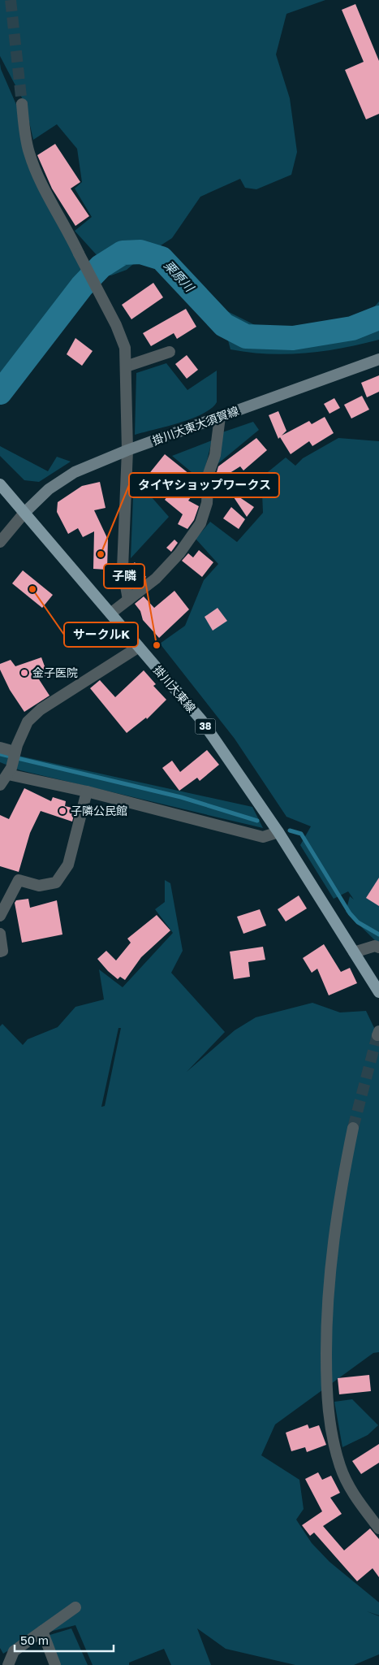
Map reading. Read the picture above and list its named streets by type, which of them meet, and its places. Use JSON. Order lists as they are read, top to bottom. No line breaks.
{"streets":{"main road":["掛川大東大須賀線","掛川大東線","38"]},"crossings":[["掛川大東大須賀線","掛川大東線"]],"water":["栗原川"],"places":["タイヤショップワークス","サークルK","子隣","金子医院","子隣公民館"],"scale_bar":"50 m"}
